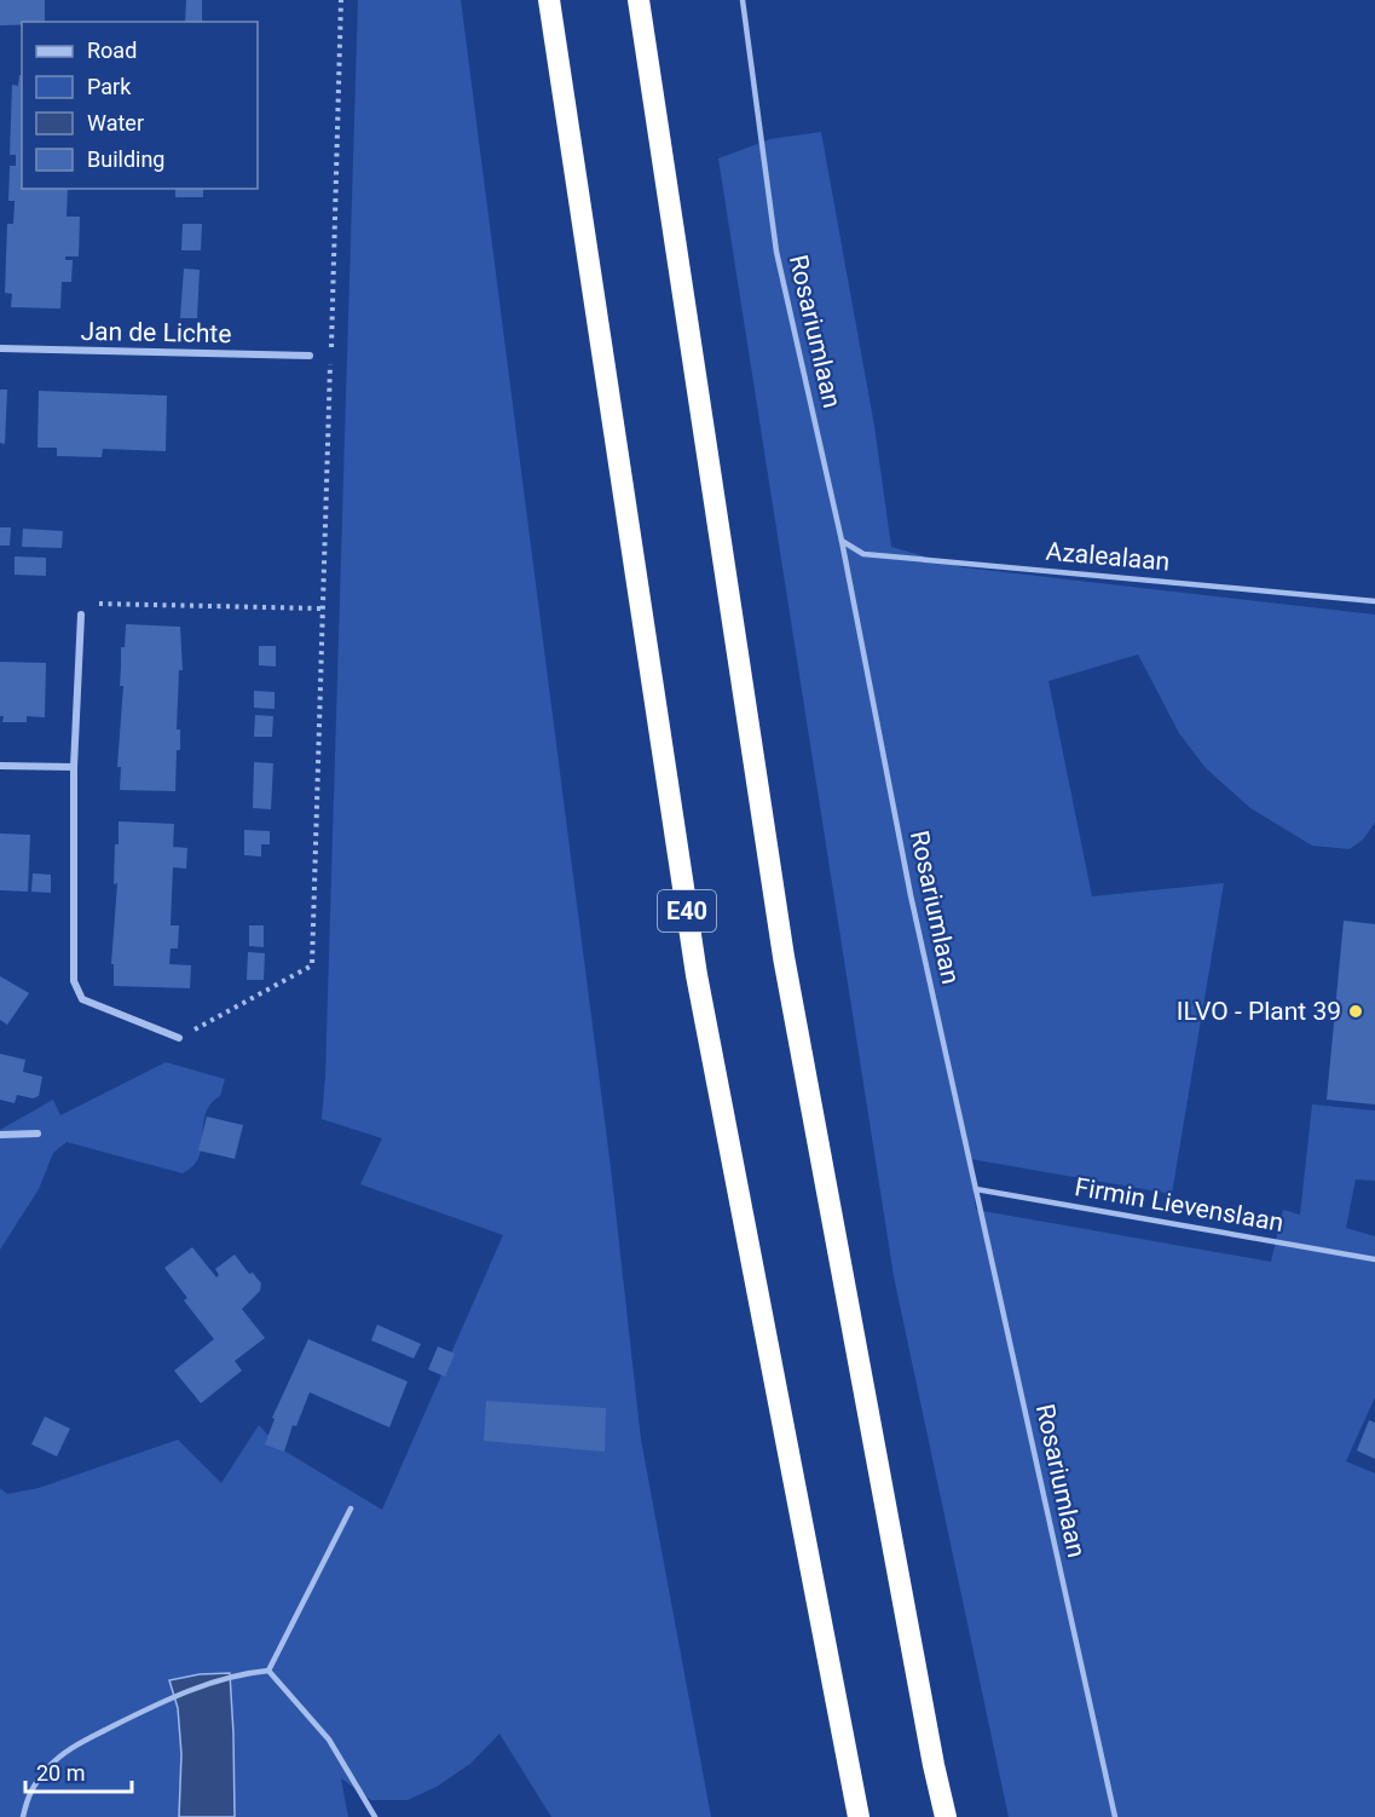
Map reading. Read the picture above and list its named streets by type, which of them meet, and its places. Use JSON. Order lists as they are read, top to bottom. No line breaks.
{"streets":{"highway":["E40"],"street":["Jan de Lichte"],"lane":["Rosariumlaan","Azalealaan","Firmin Lievenslaan"]},"crossings":[["Rosariumlaan","Azalealaan"],["Rosariumlaan","Firmin Lievenslaan"]],"places":["ILVO - Plant 39"],"legend":["Road","Park","Water","Building"],"scale_bar":"20 m"}
